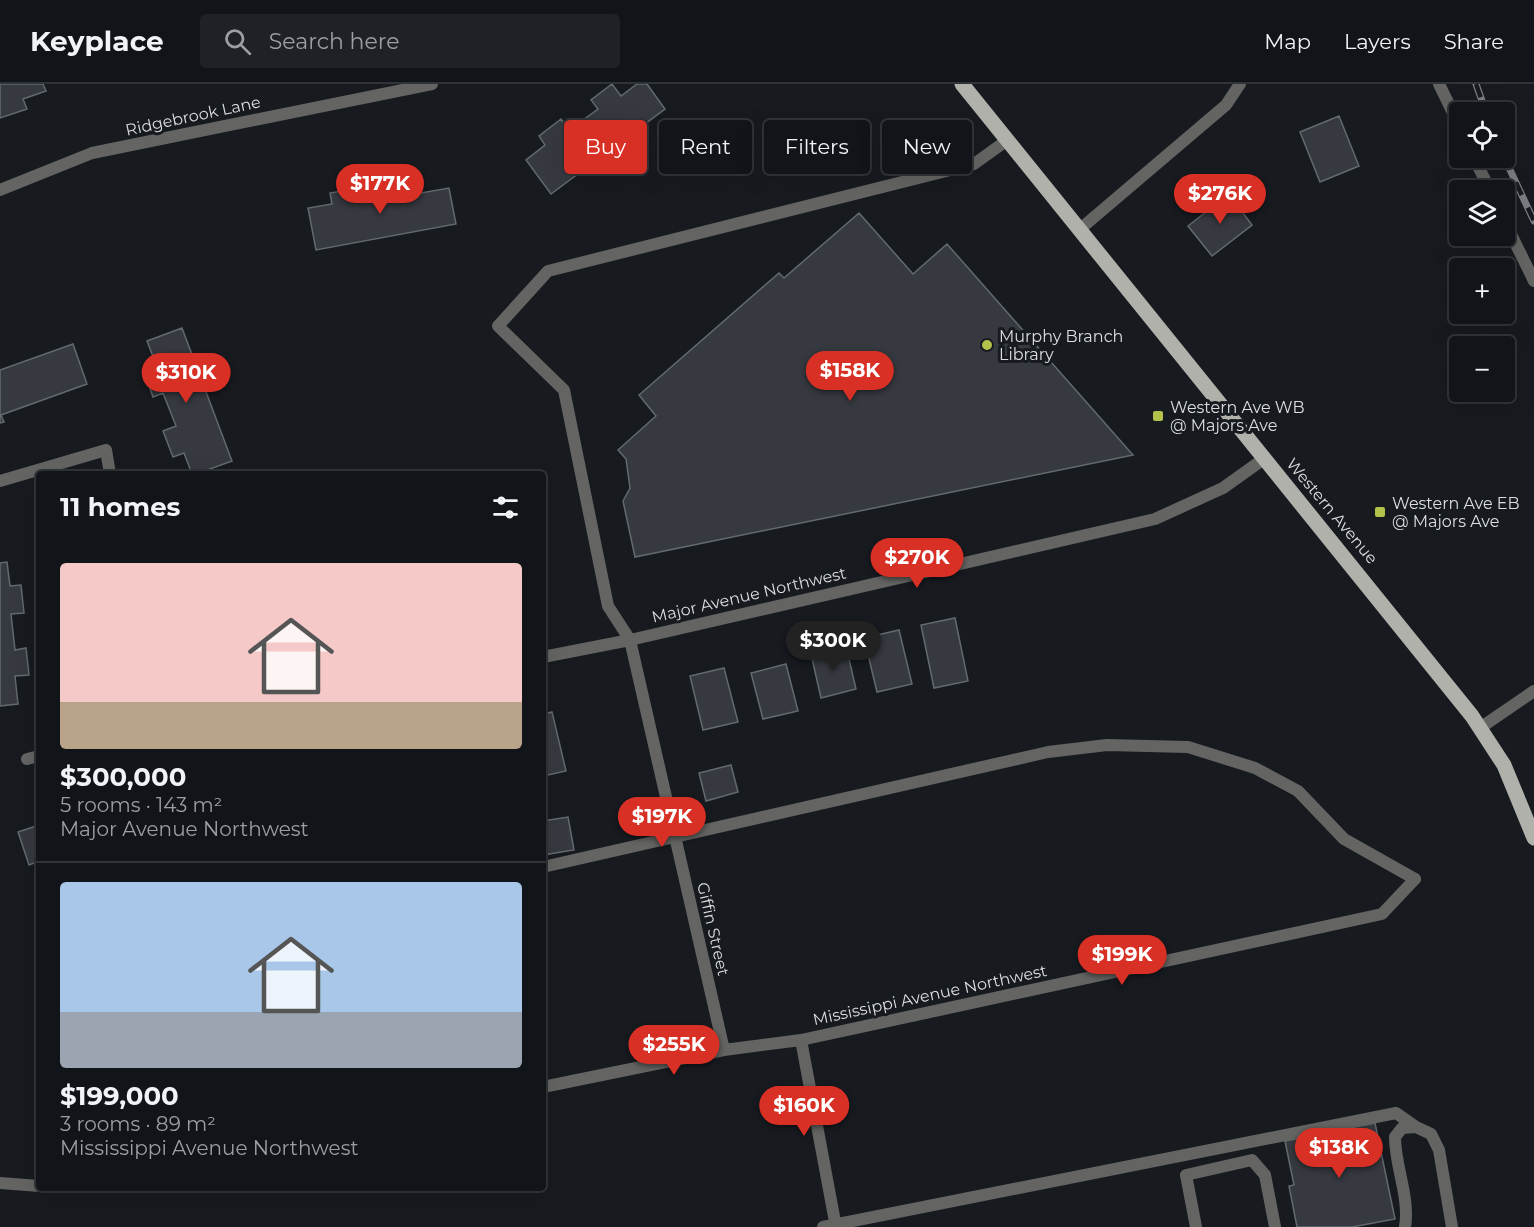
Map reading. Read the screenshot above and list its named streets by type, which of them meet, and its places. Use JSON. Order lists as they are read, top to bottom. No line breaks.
{"streets":{"main road":["Western Avenue"],"street":["Ridgebrook Lane","Major Avenue Northwest","Giffin Street","Mississippi Avenue Northwest"]},"crossings":[["Western Avenue","Major Avenue Northwest"],["Major Avenue Northwest","Giffin Street"],["Giffin Street","Mississippi Avenue Northwest"]],"places":{"other":["Murphy Branch Library"],"transit":["Western Ave WB @ Majors Ave","Western Ave EB @ Majors Ave"]},"page":{"header":"Keyplace","search":"Search here","nav":["Map","Layers","Share"],"map_buttons":["+","−"],"chip":["Buy","Rent","Filters","New"],"price":["$177K","$276K","$158K","$310K","$270K","$300K","$197K","$199K","$255K","$160K","$138K"],"heading":"11 homes","list":[{"name":"$300,000","note":"5 rooms · 143 m² · Major Avenue Northwest"},{"name":"$199,000","note":"3 rooms · 89 m² · Mississippi Avenue Northwest"}]}}
